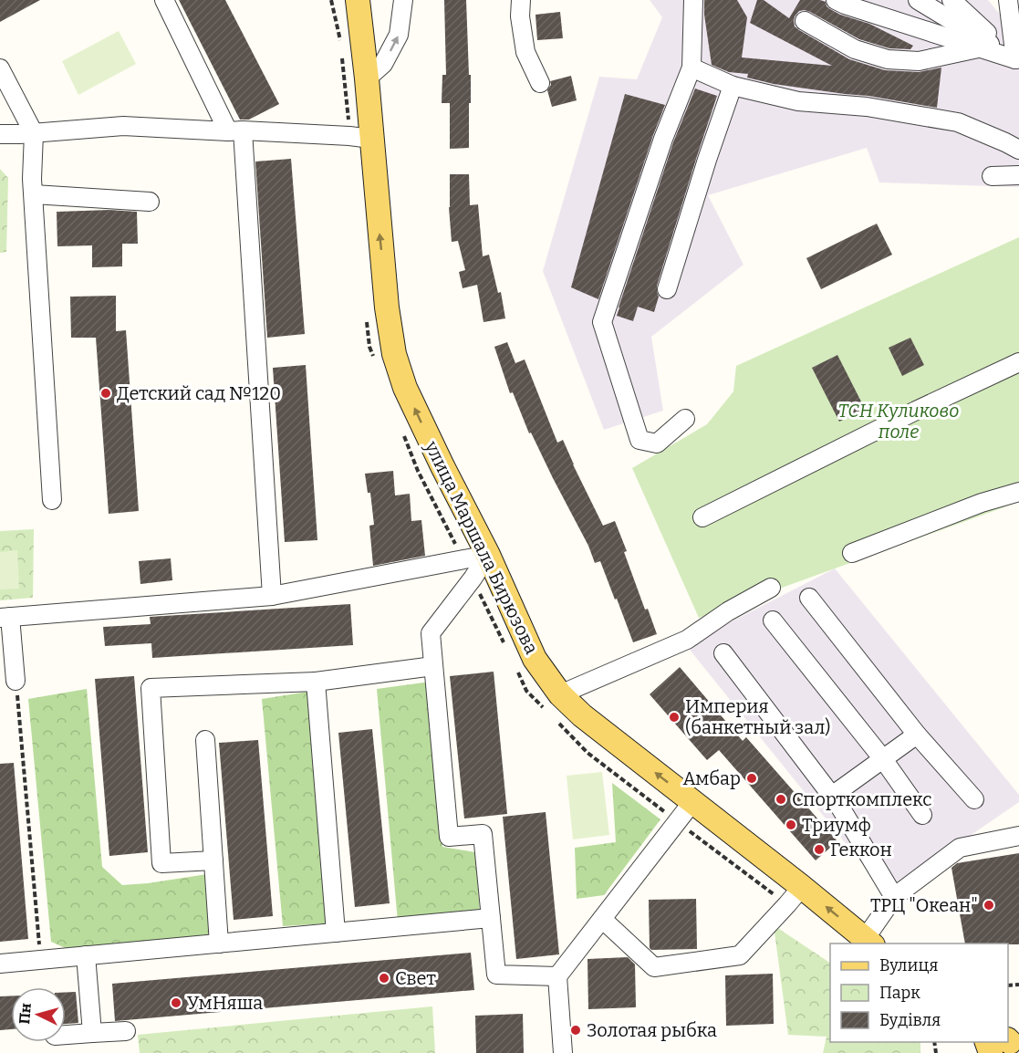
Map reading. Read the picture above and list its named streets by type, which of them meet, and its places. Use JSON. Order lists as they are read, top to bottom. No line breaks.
{"streets":{"main road":["улица Маршала Бирюзова"]},"one_way":["улица Маршала Бирюзова"],"parks":["ТСН Куликово поле"],"places":["Детский сад №120","Империя (банкетный зал)","Амбар","Спорткомплекс","Триумф","Геккон","ТРЦ \"Океан\"","Свет","УмНяша","Золотая рыбка"],"legend":["Вулиця","Парк","Будівля"],"north":"left"}
